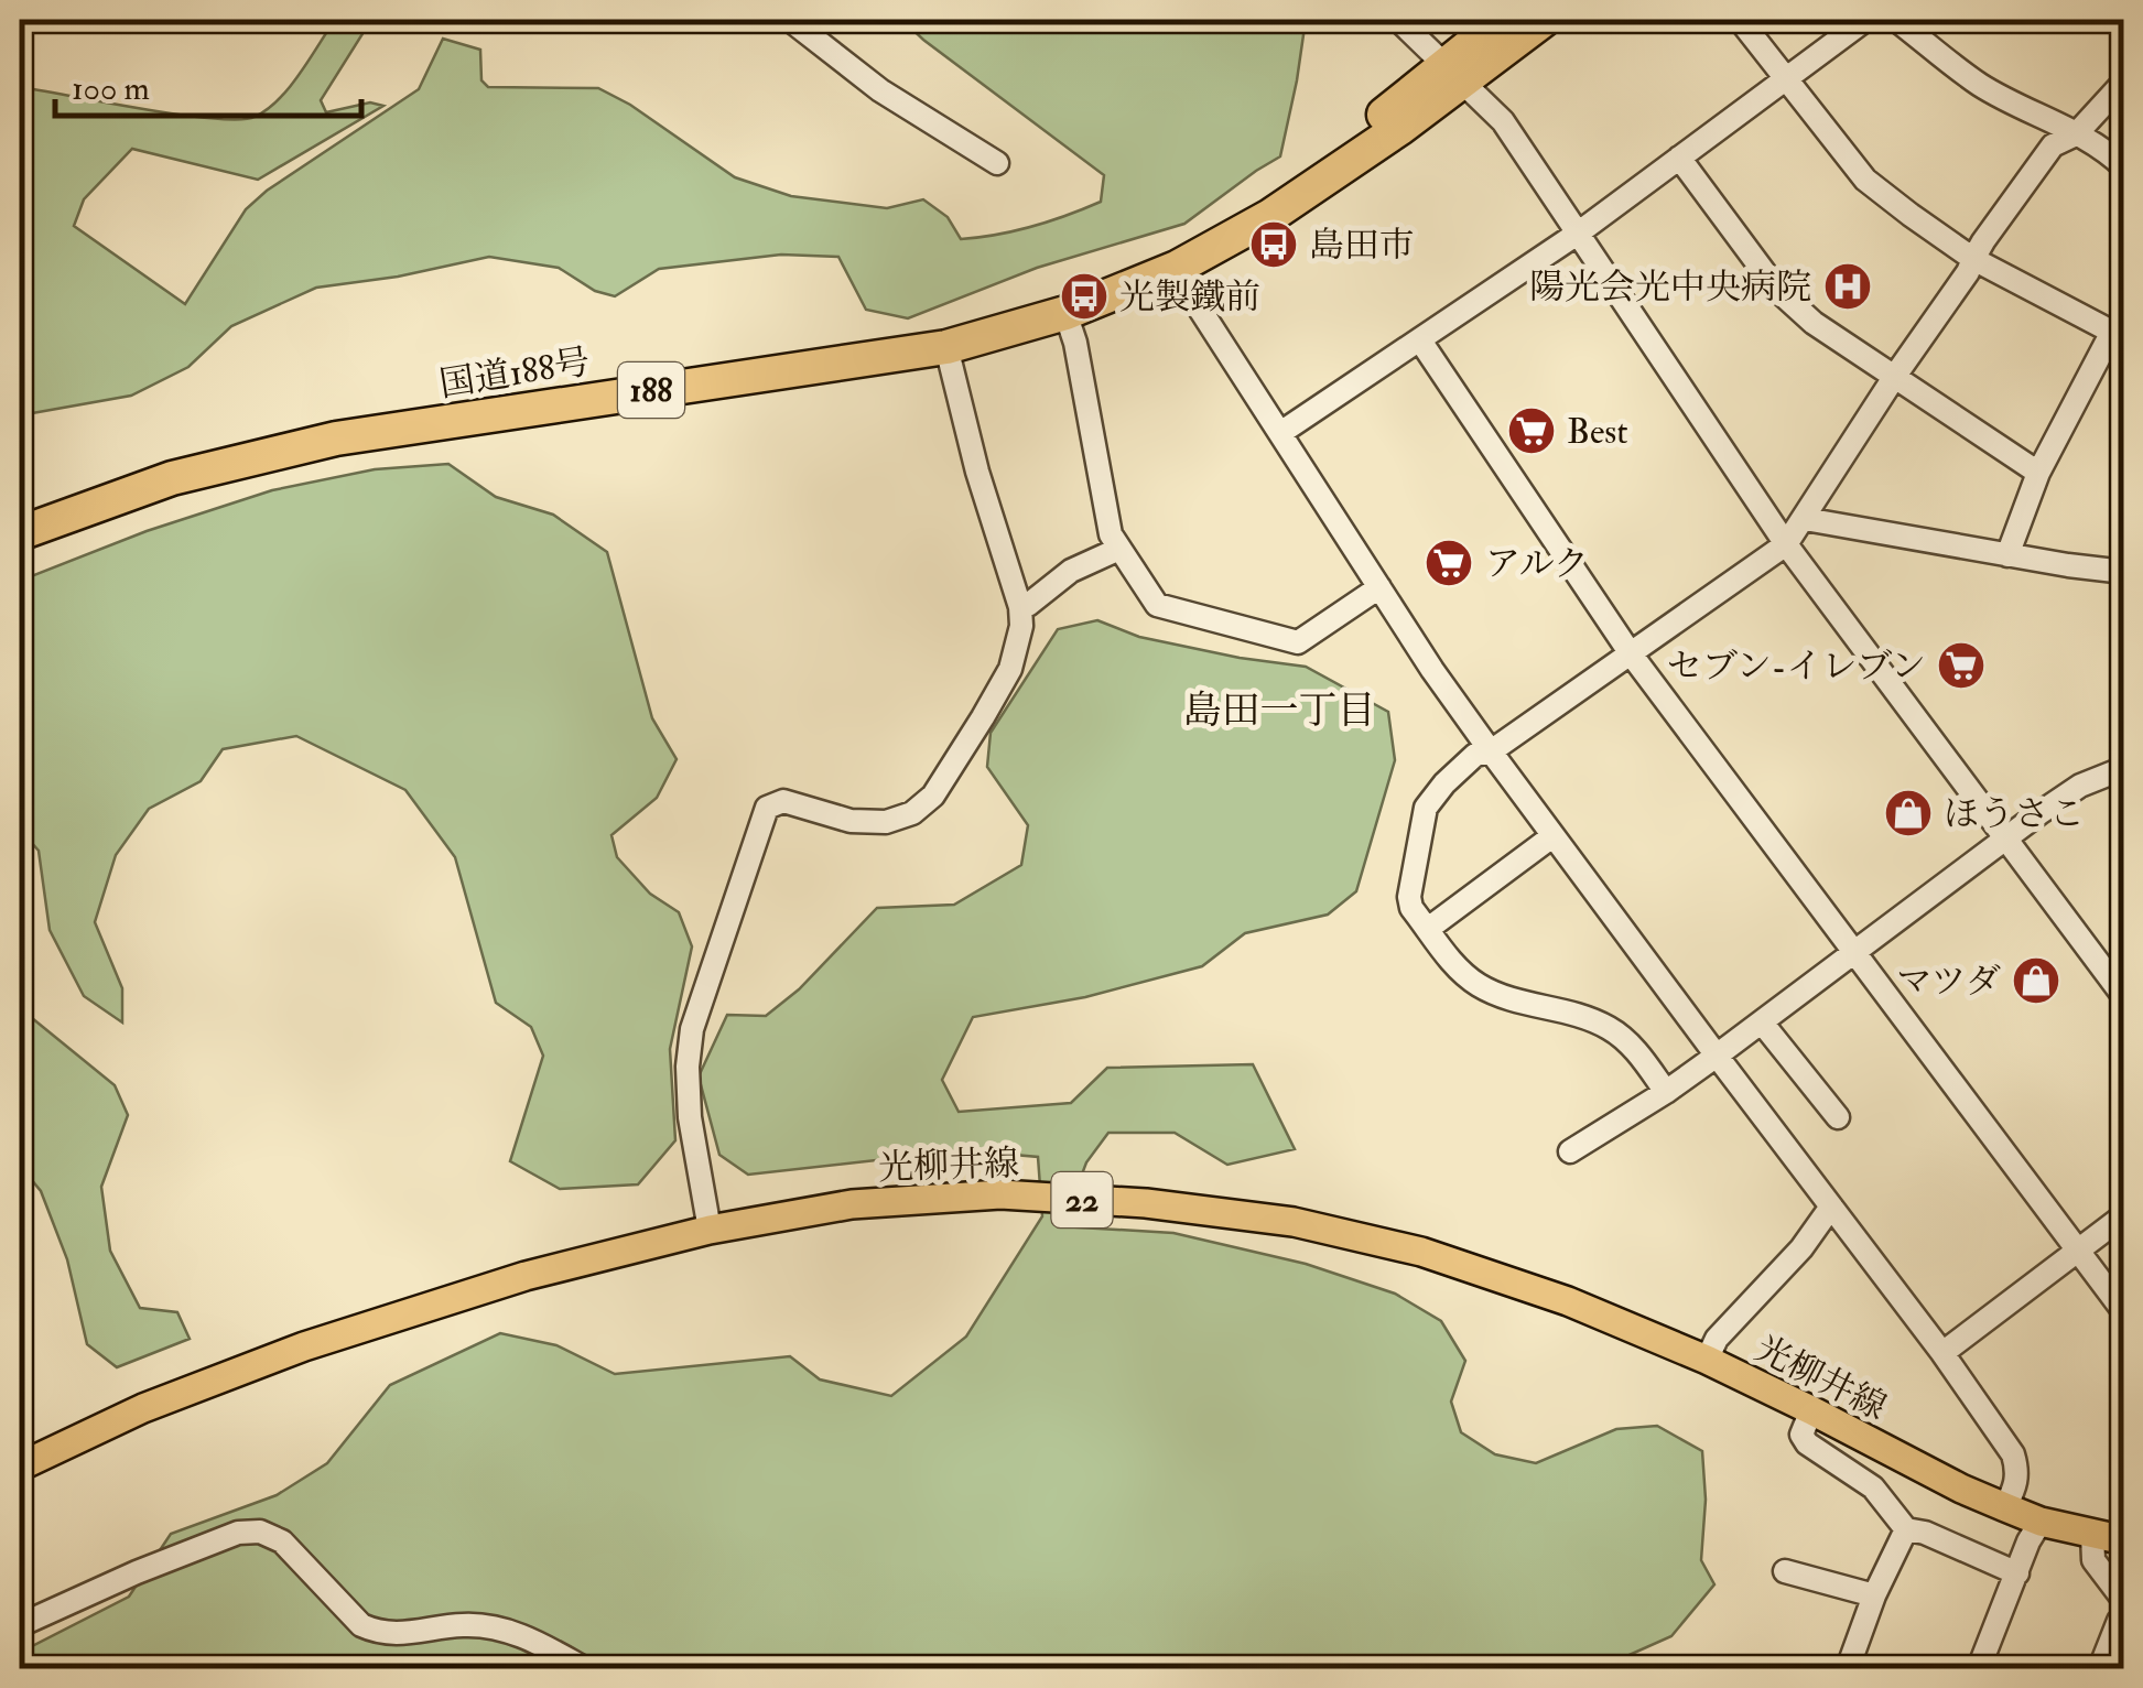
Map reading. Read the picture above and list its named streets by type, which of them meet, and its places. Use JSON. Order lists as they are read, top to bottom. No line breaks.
{"streets":{"highway":["国道188号","188"],"main road":["光柳井線","22"]},"districts":["島田一丁目"],"places":{"bus stop":["島田市","光製鐵前"],"hospital":["陽光会光中央病院"],"supermarket":["Best","アルク","セブン-イレブン"],"shop":["ほうさこ","マツダ"]},"scale_bar":"100 m"}
